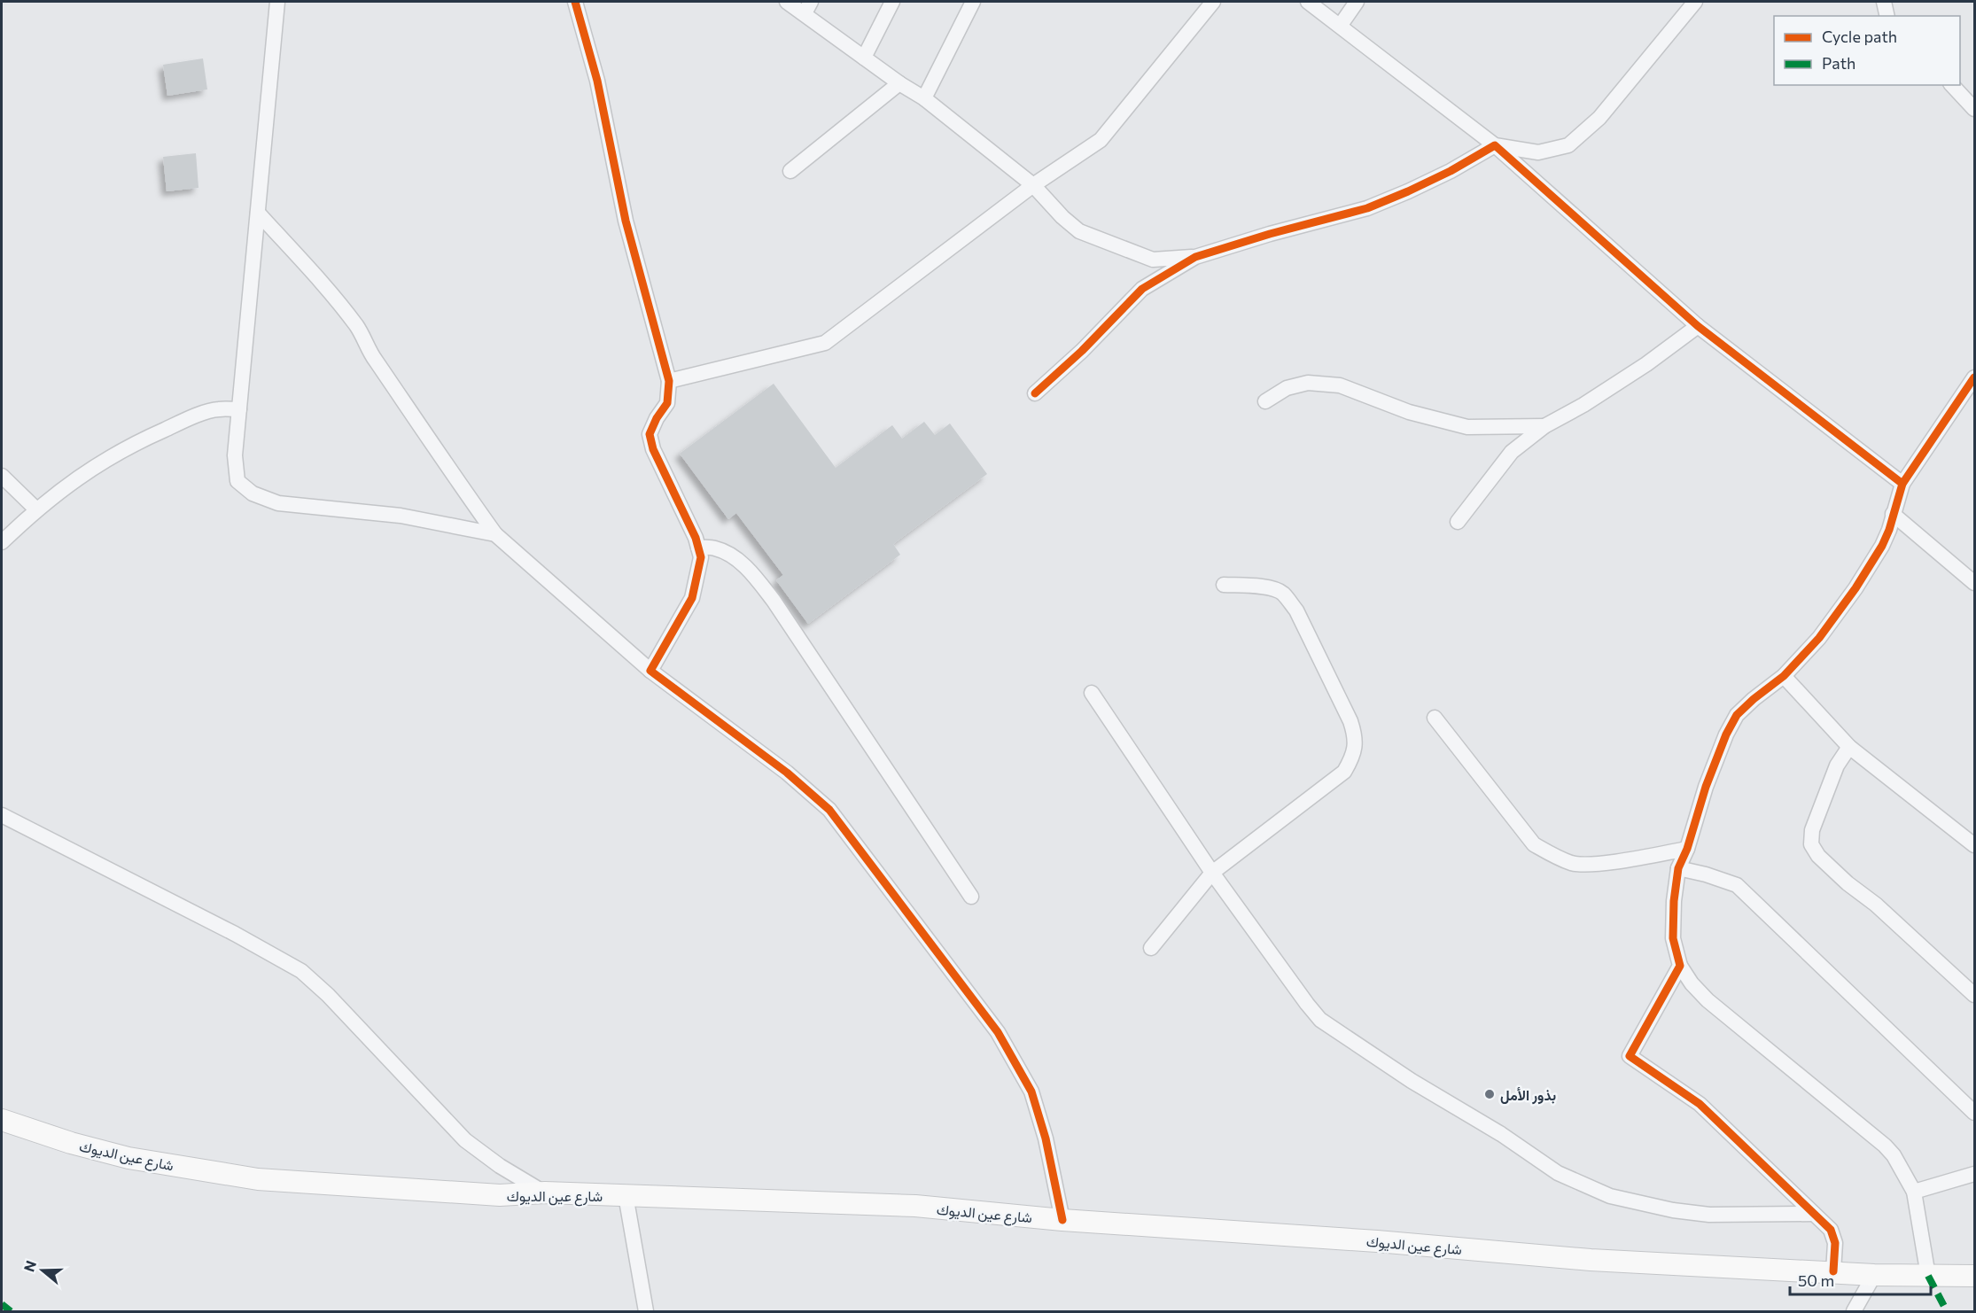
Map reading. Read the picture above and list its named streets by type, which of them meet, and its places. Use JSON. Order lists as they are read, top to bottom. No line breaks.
{"streets":{"main road":["شارع عين الديوك"]},"places":["بذور الأمل"],"legend":["Cycle path","Path"],"scale_bar":"50 m","north":"left"}
